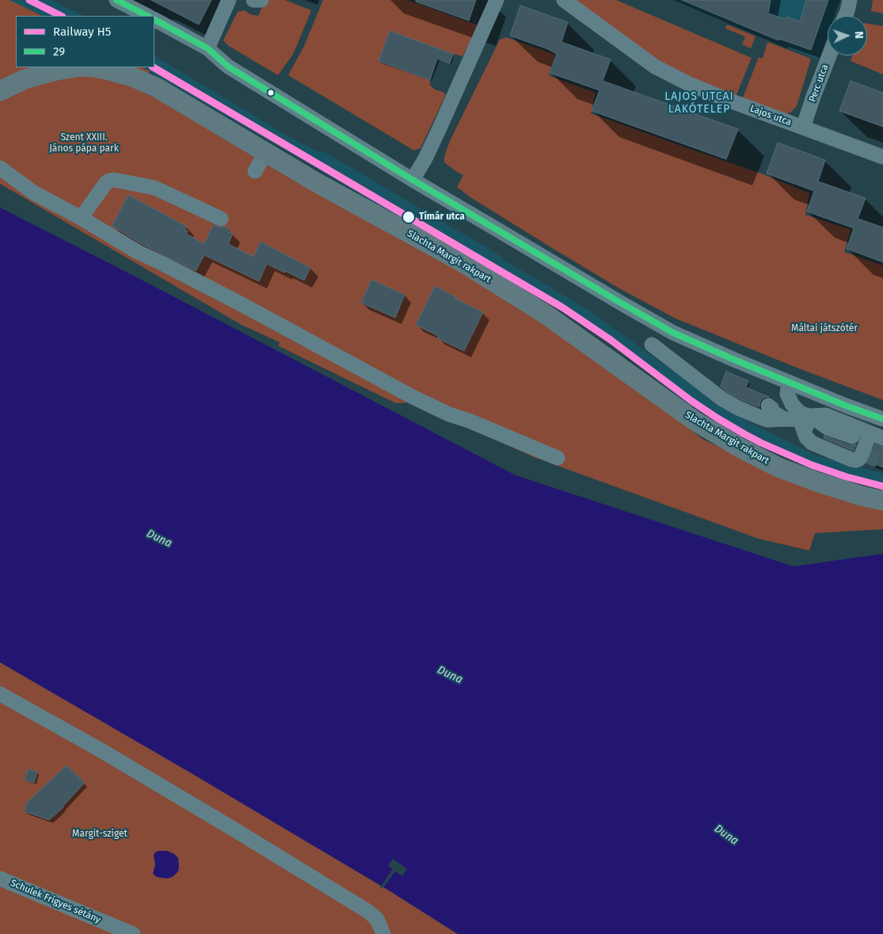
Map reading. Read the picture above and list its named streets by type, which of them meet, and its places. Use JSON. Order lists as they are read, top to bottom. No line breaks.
{"streets":{"main road":["Slachta Margit rakpart"],"street":["Perc utca","Lajos utca","Schulek Frigyes sétány"]},"crossings":[["Perc utca","Lajos utca"]],"districts":["LAJOS UTCAI LAKÓTELEP"],"water":["Duna"],"parks":["Szent XXIII. János pápa park","Máltai játszótér","Margit-sziget"],"places":["Tímár utca"],"lines":["rail line H5","transit line 29"],"legend":["Railway H5","29"],"north":"right"}
